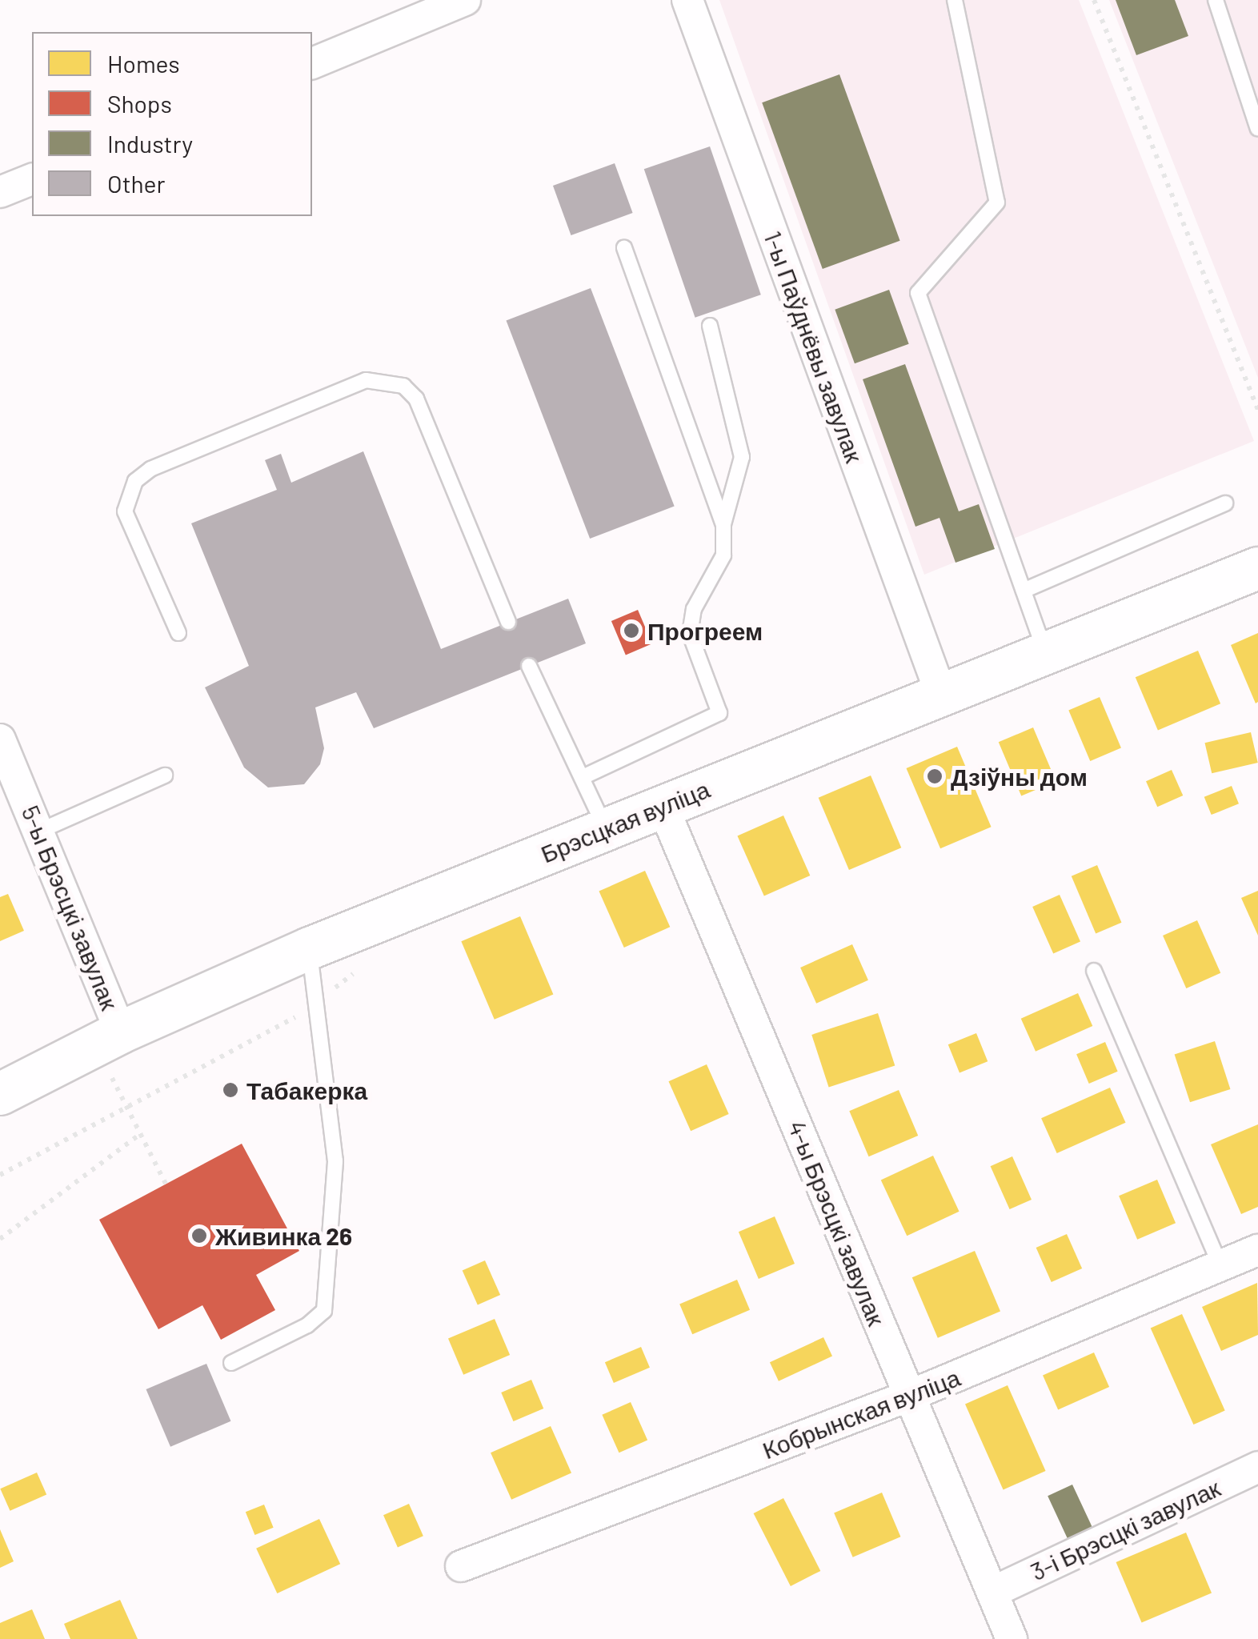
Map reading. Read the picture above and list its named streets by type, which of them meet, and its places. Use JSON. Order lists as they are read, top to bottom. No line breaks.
{"streets":{"street":["1-ы Паўднёвы завулак","Брэсцкая вуліца","5-ы Брэсцкі завулак","4-ы Брэсцкі завулак","Кобрынская вуліца","3-і Брэсцкі завулак"]},"crossings":[["1-ы Паўднёвы завулак","Брэсцкая вуліца"],["Брэсцкая вуліца","5-ы Брэсцкі завулак"],["Брэсцкая вуліца","4-ы Брэсцкі завулак"],["4-ы Брэсцкі завулак","Кобрынская вуліца"],["4-ы Брэсцкі завулак","3-і Брэсцкі завулак"]],"places":["Прогреем","Дзіўны дом","Табакерка","Живинка 26"],"legend":["Homes","Shops","Industry","Other"]}
